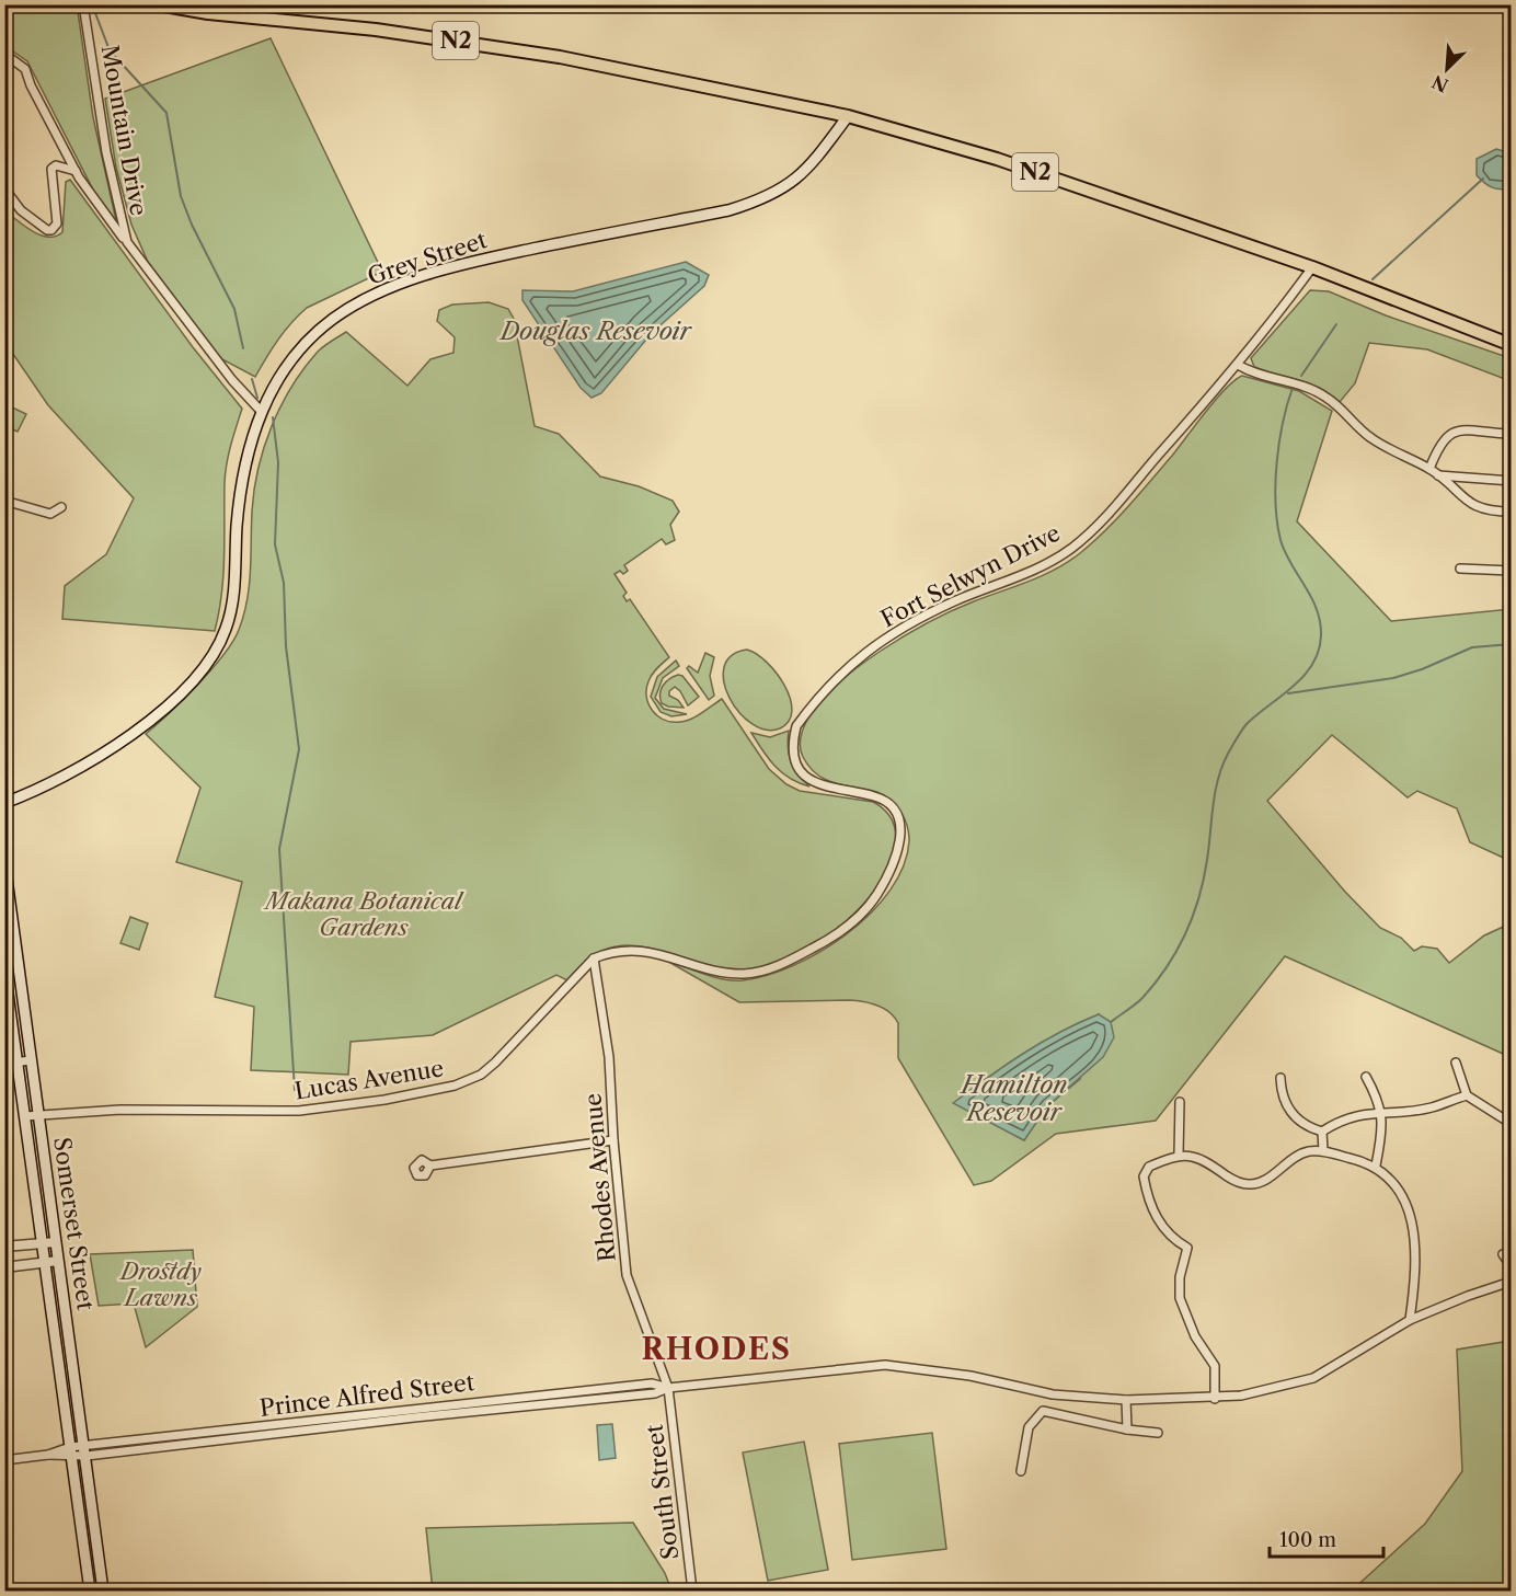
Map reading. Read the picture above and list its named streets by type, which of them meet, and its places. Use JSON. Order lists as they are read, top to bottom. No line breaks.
{"streets":{"highway":["N2"],"main road":["Grey Street","Somerset Street"],"street":["Mountain Drive","Fort Selwyn Drive","Lucas Avenue","Rhodes Avenue","Prince Alfred Street","South Street"]},"crossings":[["N2","Grey Street"],["N2","Fort Selwyn Drive"],["Mountain Drive","Grey Street"],["Fort Selwyn Drive","Lucas Avenue"],["Fort Selwyn Drive","Rhodes Avenue"],["Lucas Avenue","Rhodes Avenue"],["Lucas Avenue","Somerset Street"],["Rhodes Avenue","Prince Alfred Street"],["Rhodes Avenue","South Street"],["Somerset Street","Prince Alfred Street"],["Prince Alfred Street","South Street"]],"districts":["RHODES"],"water":["Douglas Resevoir","Hamilton Resevoir"],"parks":["Makana Botanical Gardens","Drostdy Lawns"],"scale_bar":"100 m","north":"bottom left"}
